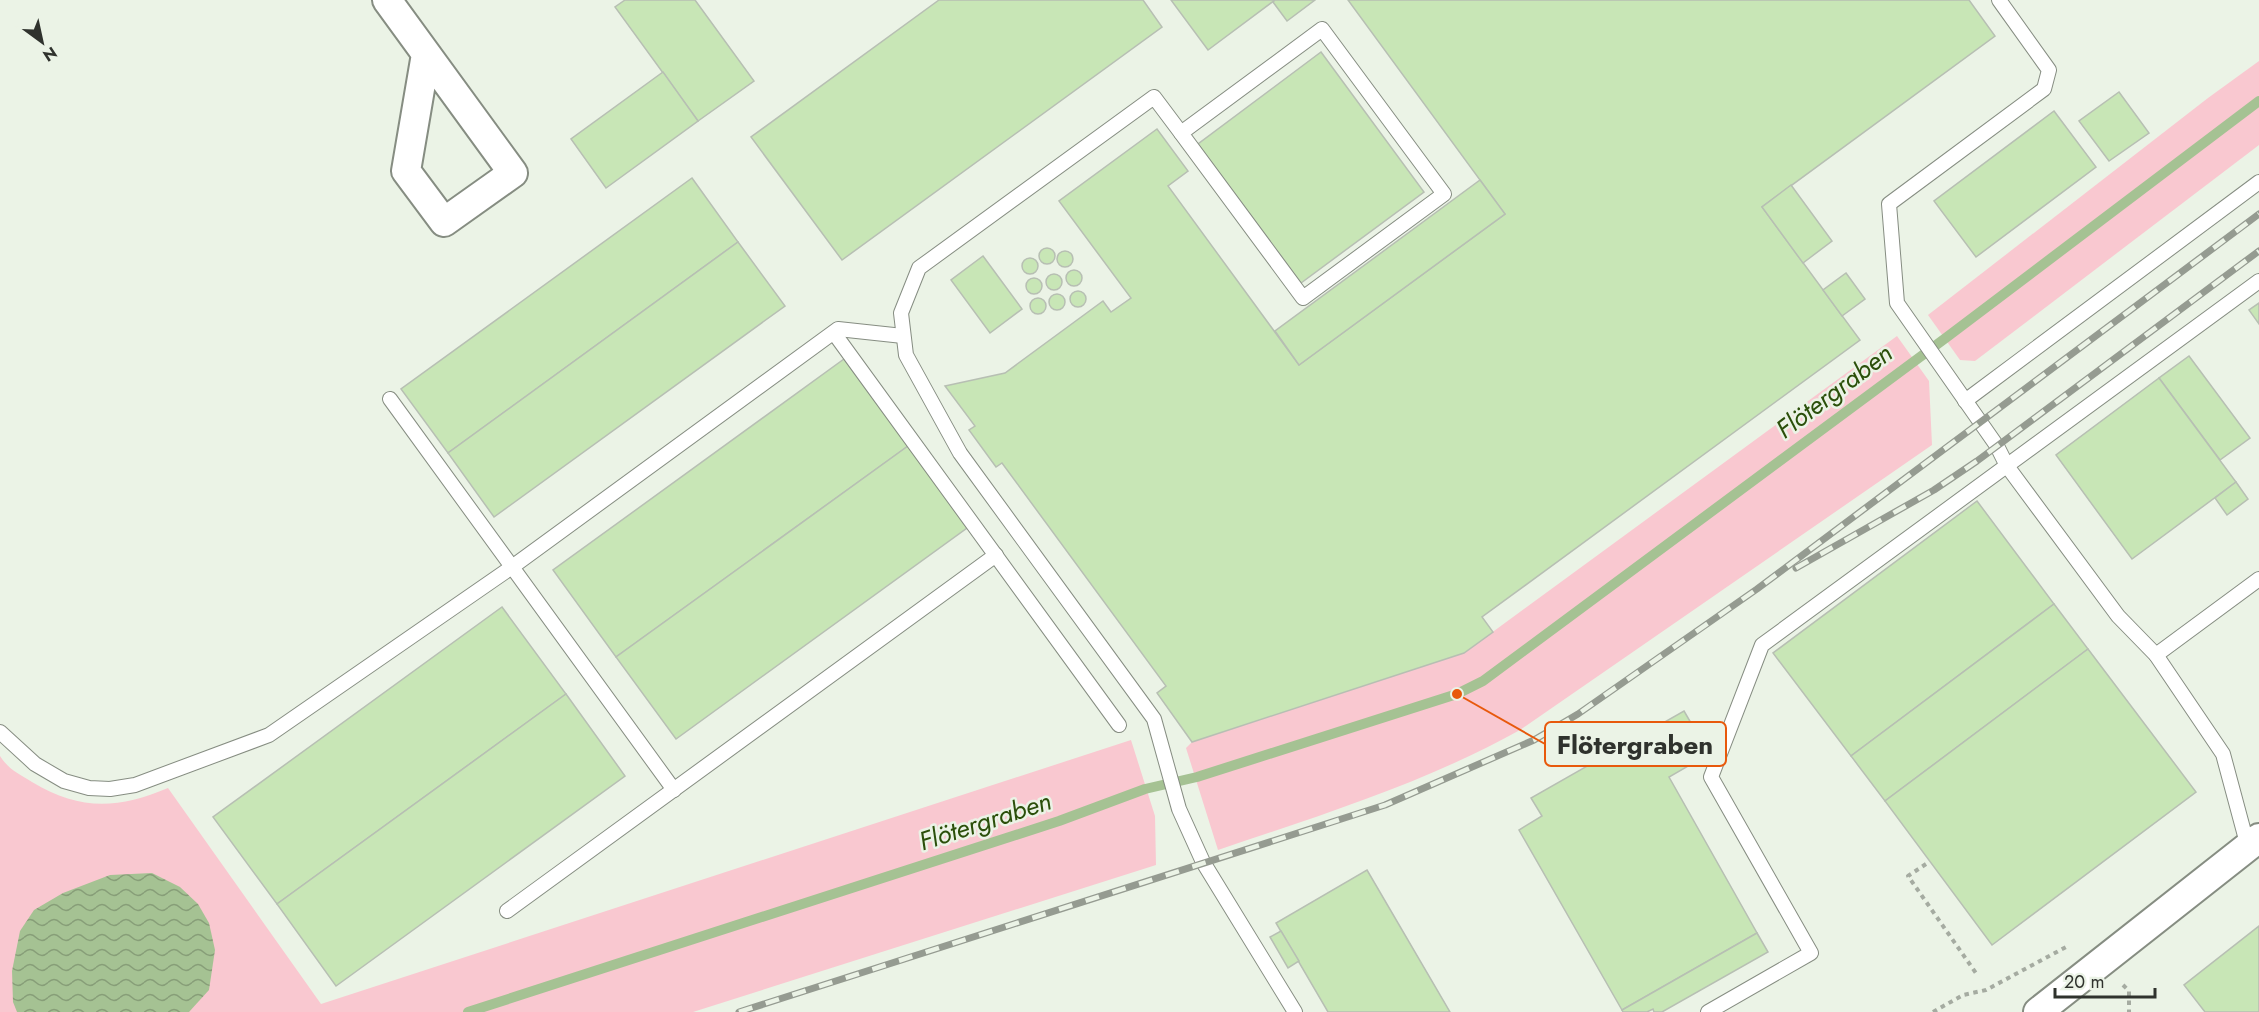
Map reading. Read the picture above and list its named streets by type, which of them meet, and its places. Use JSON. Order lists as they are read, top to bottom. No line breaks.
{"water":["Flötergraben"],"places":["Flötergraben"],"scale_bar":"20 m","north":"bottom right"}
